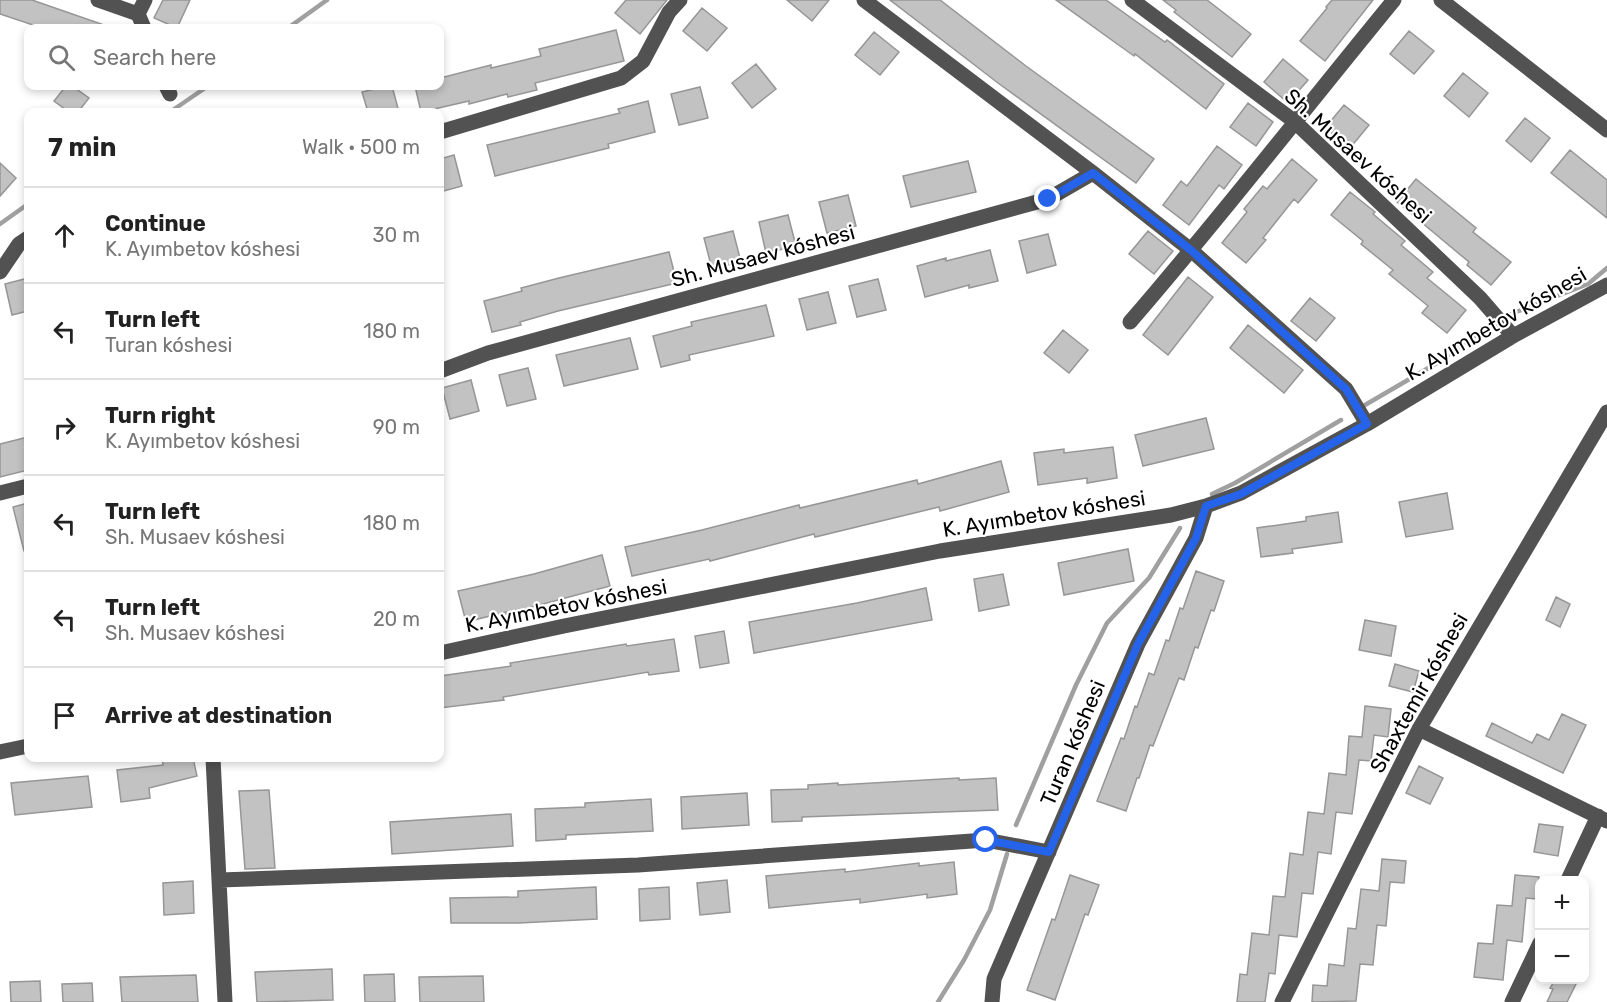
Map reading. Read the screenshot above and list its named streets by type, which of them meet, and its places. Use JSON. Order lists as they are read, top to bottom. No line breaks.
{"streets":{"street":["Sh. Musaev kóshesi","K. Ayımbetov kóshesi","Shaxtemir kóshesi","Turan kóshesi"]},"crossings":[["Sh. Musaev kóshesi","K. Ayımbetov kóshesi"],["K. Ayımbetov kóshesi","Turan kóshesi"]],"page":{"search":"Search here","heading":["7 min","Walk · 500 m"],"list":[["Continue","K. Ayımbetov kóshesi","30 m"],["Turn left","Turan kóshesi","180 m"],["Turn right","K. Ayımbetov kóshesi","90 m"],["Turn left","Sh. Musaev kóshesi","180 m"],["Turn left","Sh. Musaev kóshesi","20 m"],"Arrive at destination"],"map_buttons":["+","−"]}}
